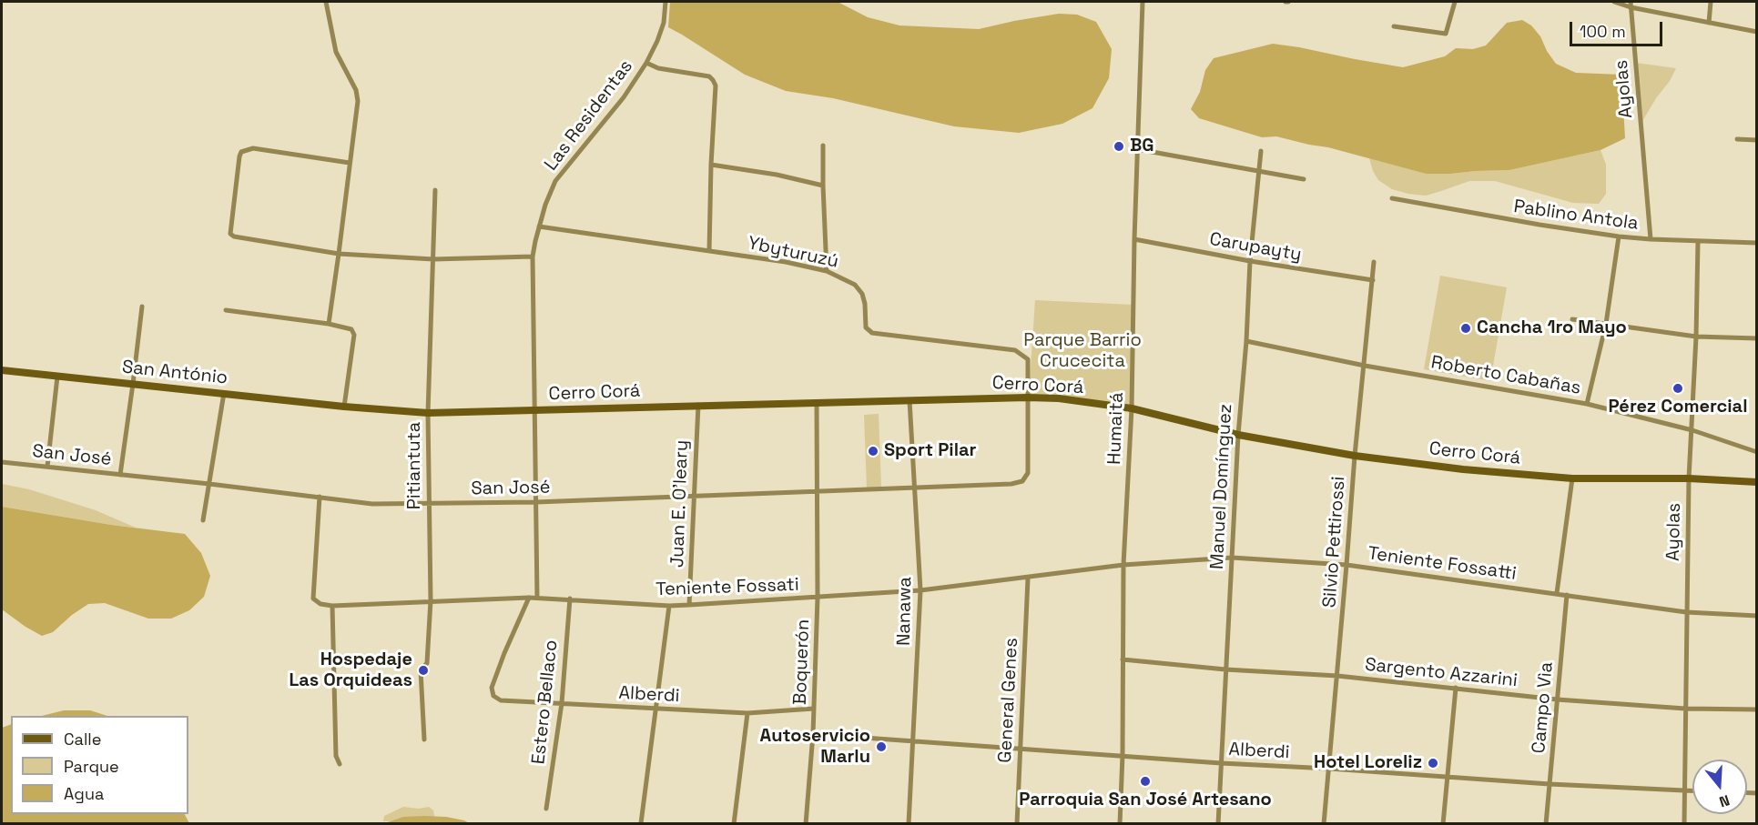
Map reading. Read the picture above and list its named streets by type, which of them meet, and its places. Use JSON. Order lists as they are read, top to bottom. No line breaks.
{"streets":{"street":["Ayolas","Las Residentas","Pablino Antola","Carupayty","Ybyturuzú","San António","Roberto Cabañas","Cerro Corá","Humaitá","San José","Pitiantuta","Manuel Domínguez","Juan E. O'leary","Silvio Pettirossi","Teniente Fossatti","Teniente Fossati","Nanawa","Boquerón","Sargento Azzarini","Alberdi","General Genes","Estero Bellaco","Campo Vìa"]},"crossings":[["Ayolas","Pablino Antola"],["Ayolas","Roberto Cabañas"],["Ayolas","Cerro Corá"],["Ayolas","Teniente Fossatti"],["Ayolas","Sargento Azzarini"],["Ayolas","Alberdi"],["Las Residentas","Ybyturuzú"],["Las Residentas","Cerro Corá"],["Las Residentas","San José"],["Las Residentas","Teniente Fossati"],["Carupayty","Humaitá"],["Carupayty","Manuel Domínguez"],["Carupayty","Silvio Pettirossi"],["Ybyturuzú","Cerro Corá"],["Ybyturuzú","San José"],["San António","Cerro Corá"],["Roberto Cabañas","Manuel Domínguez"],["Roberto Cabañas","Silvio Pettirossi"],["Cerro Corá","Humaitá"],["Cerro Corá","San José"],["Cerro Corá","Pitiantuta"],["Cerro Corá","Manuel Domínguez"],["Cerro Corá","Juan E. O'leary"],["Cerro Corá","Silvio Pettirossi"],["Cerro Corá","Nanawa"],["Cerro Corá","Boquerón"],["Humaitá","Teniente Fossatti"],["Humaitá","Teniente Fossati"],["Humaitá","Sargento Azzarini"],["Humaitá","Alberdi"],["San José","Pitiantuta"],["San José","Juan E. O'leary"],["San José","Nanawa"],["San José","Boquerón"],["Pitiantuta","Teniente Fossati"],["Manuel Domínguez","Teniente Fossatti"],["Manuel Domínguez","Sargento Azzarini"],["Manuel Domínguez","Alberdi"],["Juan E. O'leary","Teniente Fossati"],["Silvio Pettirossi","Teniente Fossatti"],["Silvio Pettirossi","Sargento Azzarini"],["Silvio Pettirossi","Alberdi"],["Teniente Fossatti","Teniente Fossati"],["Teniente Fossatti","Campo Vìa"],["Teniente Fossati","Nanawa"],["Teniente Fossati","Boquerón"],["Teniente Fossati","Alberdi"],["Teniente Fossati","General Genes"],["Teniente Fossati","Estero Bellaco"],["Nanawa","Alberdi"],["Boquerón","Alberdi"],["Sargento Azzarini","Campo Vìa"],["Alberdi","General Genes"],["Alberdi","Estero Bellaco"],["Alberdi","Campo Vìa"]],"parks":["Parque Barrio Crucecita"],"places":["BG","Cancha 1ro Mayo","Pérez Comercial","Sport Pilar","Hospedaje Las Orquideas","Autoservicio Marlu","Hotel Loreliz","Parroquia San José Artesano"],"legend":["Calle","Parque","Agua"],"scale_bar":"100 m","north":"bottom"}
